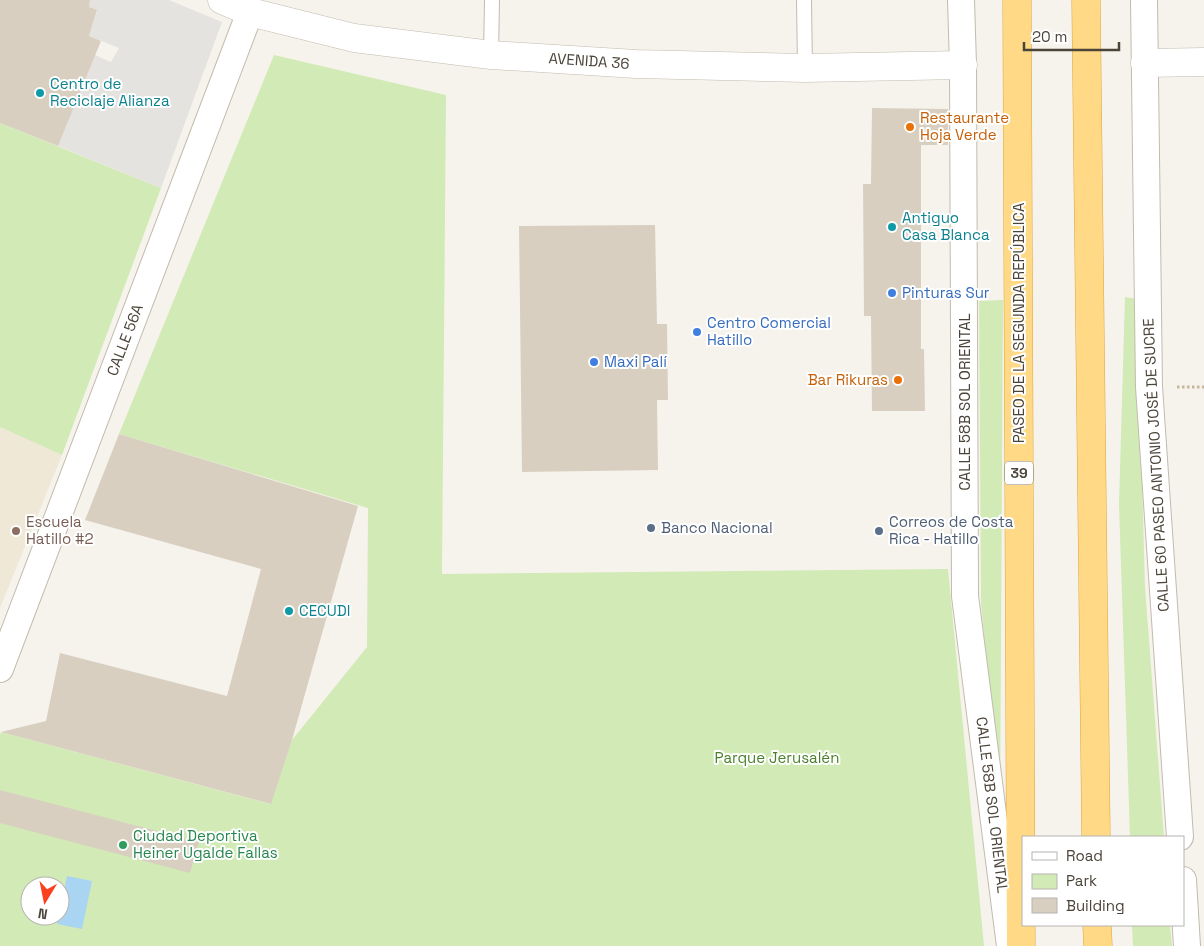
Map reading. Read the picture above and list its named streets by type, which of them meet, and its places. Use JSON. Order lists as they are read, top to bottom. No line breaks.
{"streets":{"highway":["PASEO DE LA SEGUNDA REPÚBLICA","39"],"street":["AVENIDA 36","CALLE 56A","CALLE 58B SOL ORIENTAL","CALLE 60 PASEO ANTONIO JOSÉ DE SUCRE"]},"crossings":[["AVENIDA 36","CALLE 56A"],["AVENIDA 36","CALLE 58B SOL ORIENTAL"]],"parks":["Parque Jerusalén"],"places":["Centro de Reciclaje Alianza","Restaurante Hoja Verde","Antiguo Casa Blanca","Pinturas Sur","Centro Comercial Hatillo","Maxi Palí","Bar Rikuras","Banco Nacional","Escuela Hatillo #2","Correos de Costa Rica - Hatillo","CECUDI","Ciudad Deportiva Heiner Ugalde Fallas"],"legend":["Road","Park","Building"],"scale_bar":"20 m","north":"bottom"}
